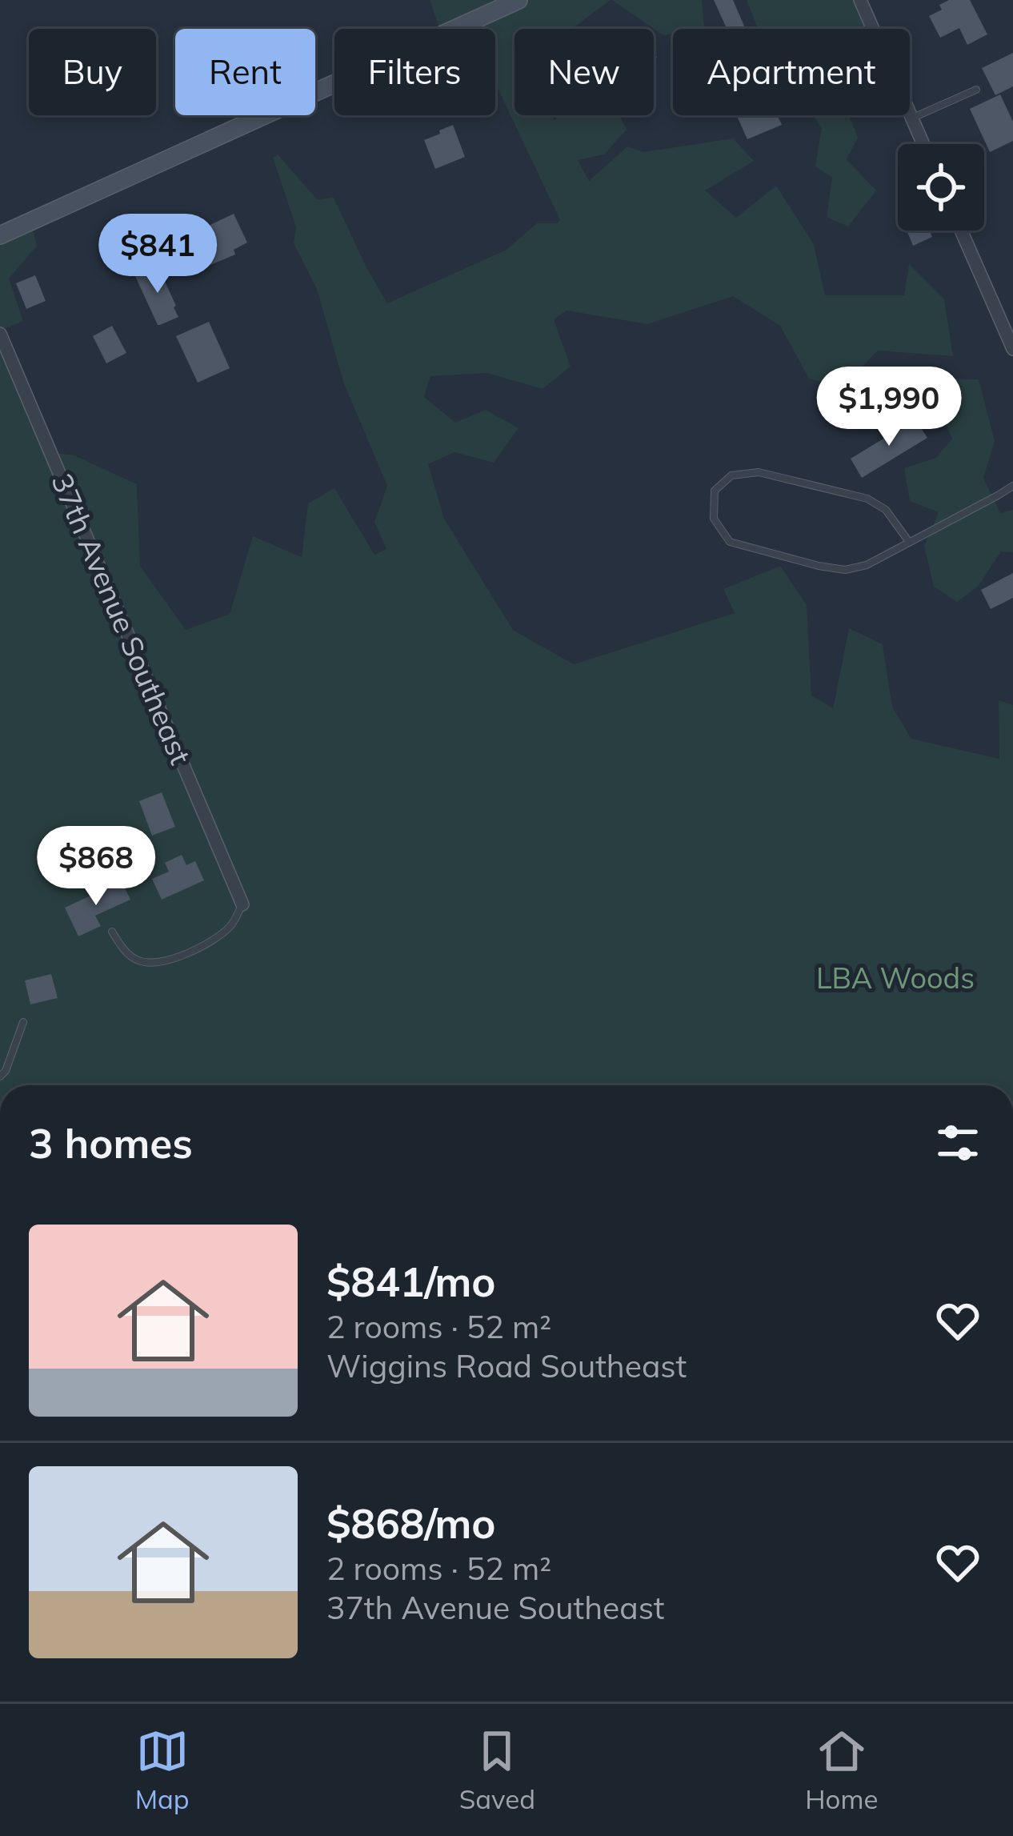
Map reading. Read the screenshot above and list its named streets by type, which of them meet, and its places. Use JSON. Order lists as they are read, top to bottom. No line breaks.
{"streets":{"street":["37th Avenue Southeast"]},"parks":["LBA Woods"],"page":{"chip":["Buy","Rent","Filters","New","Apartment"],"price":["$841","$1,990","$868"],"heading":"3 homes","list":[{"name":"$841/mo","note":"2 rooms · 52 m² · Wiggins Road Southeast"},{"name":"$868/mo","note":"2 rooms · 52 m² · 37th Avenue Southeast"}],"tabs":["Map","Saved","Home"]}}
